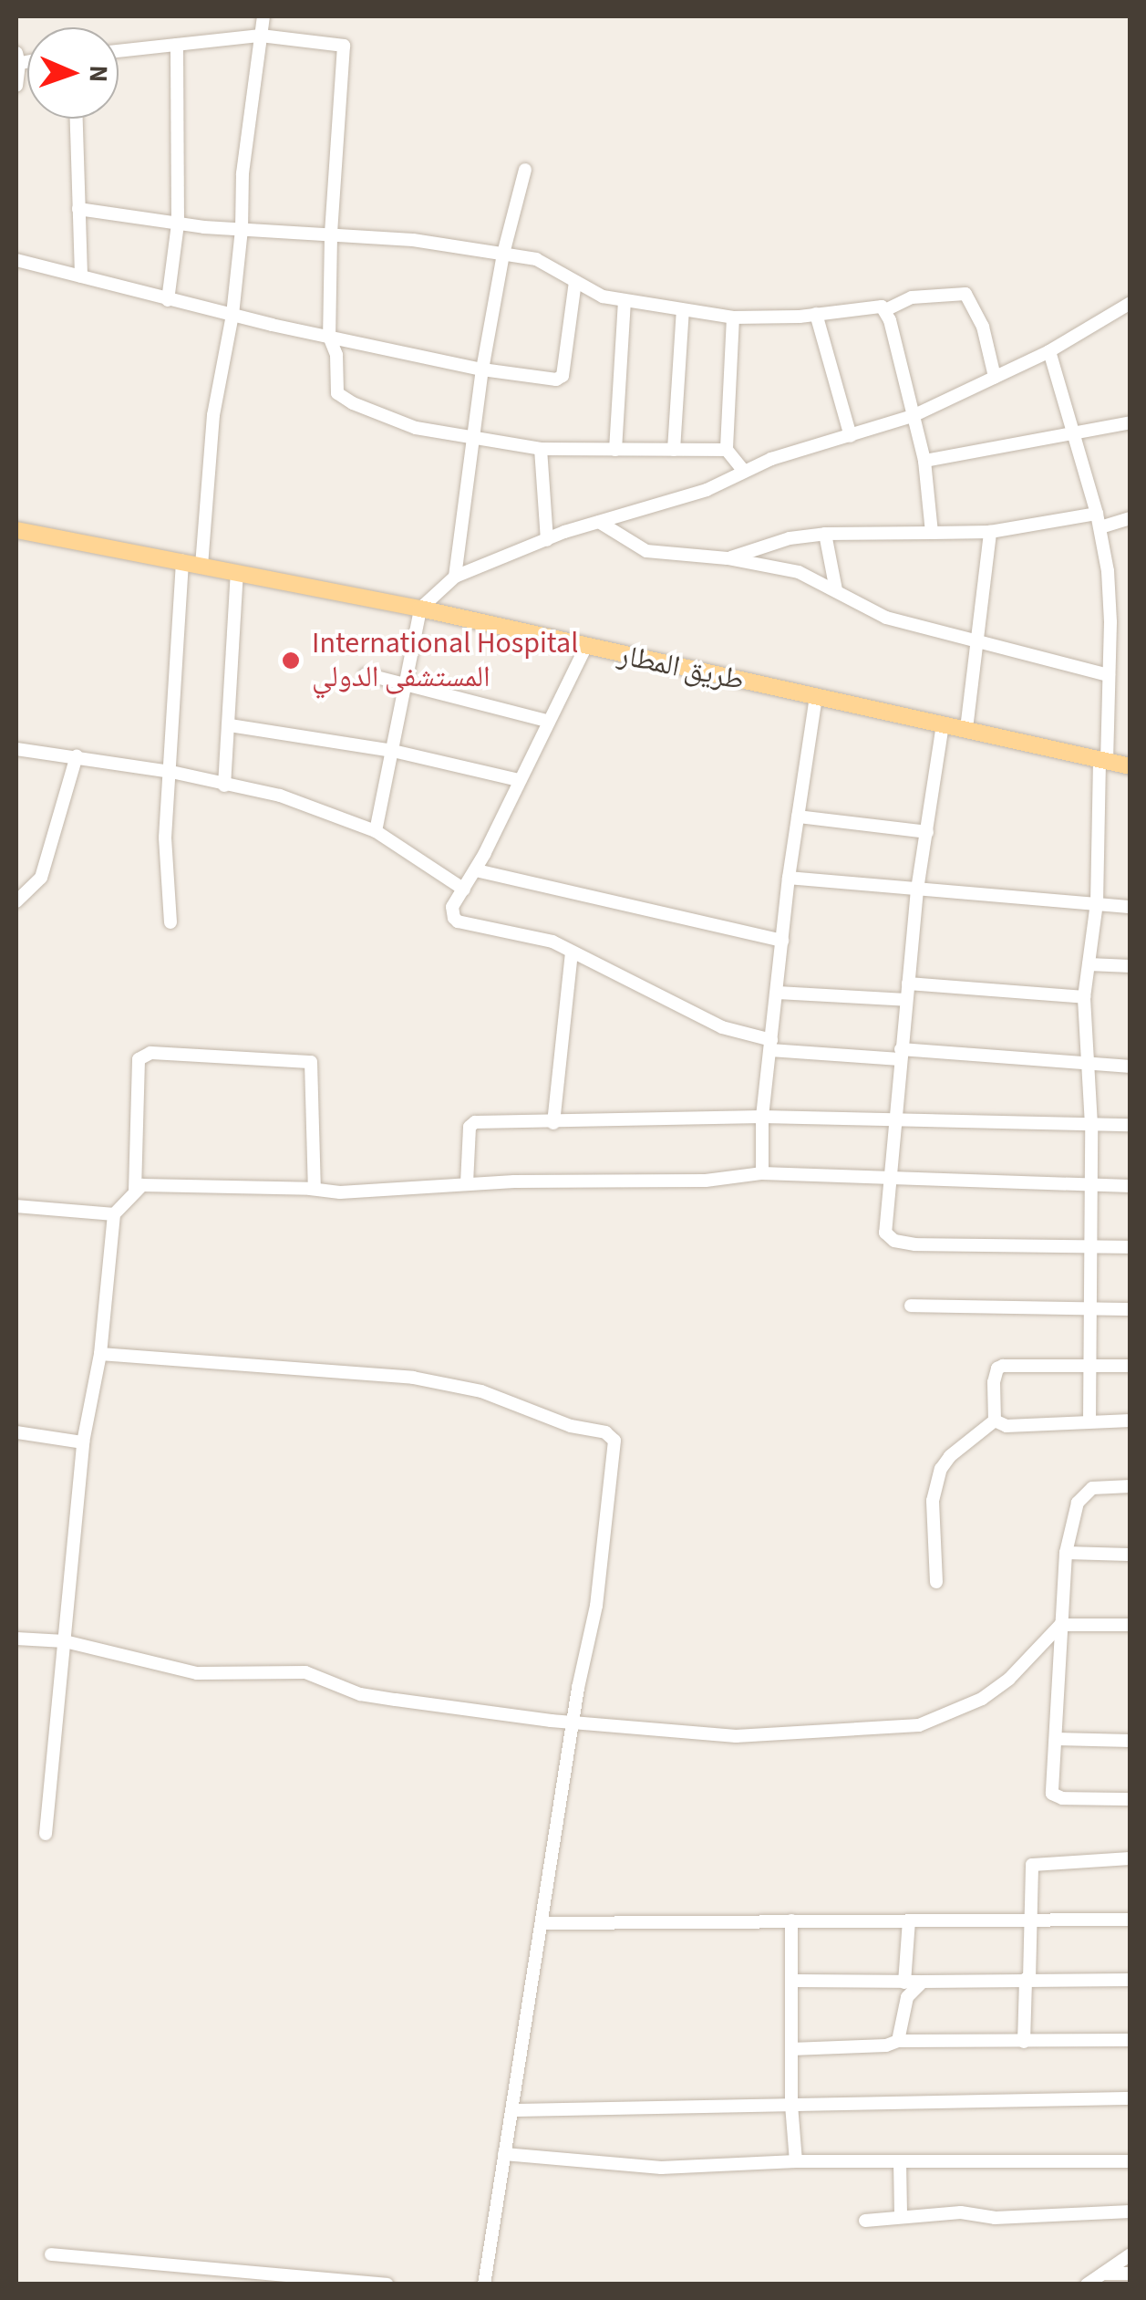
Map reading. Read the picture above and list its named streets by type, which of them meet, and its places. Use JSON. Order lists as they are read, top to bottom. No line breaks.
{"streets":{"main road":["طريق المطار"]},"places":["International Hospital المستشفى الدولي"],"north":"right"}
